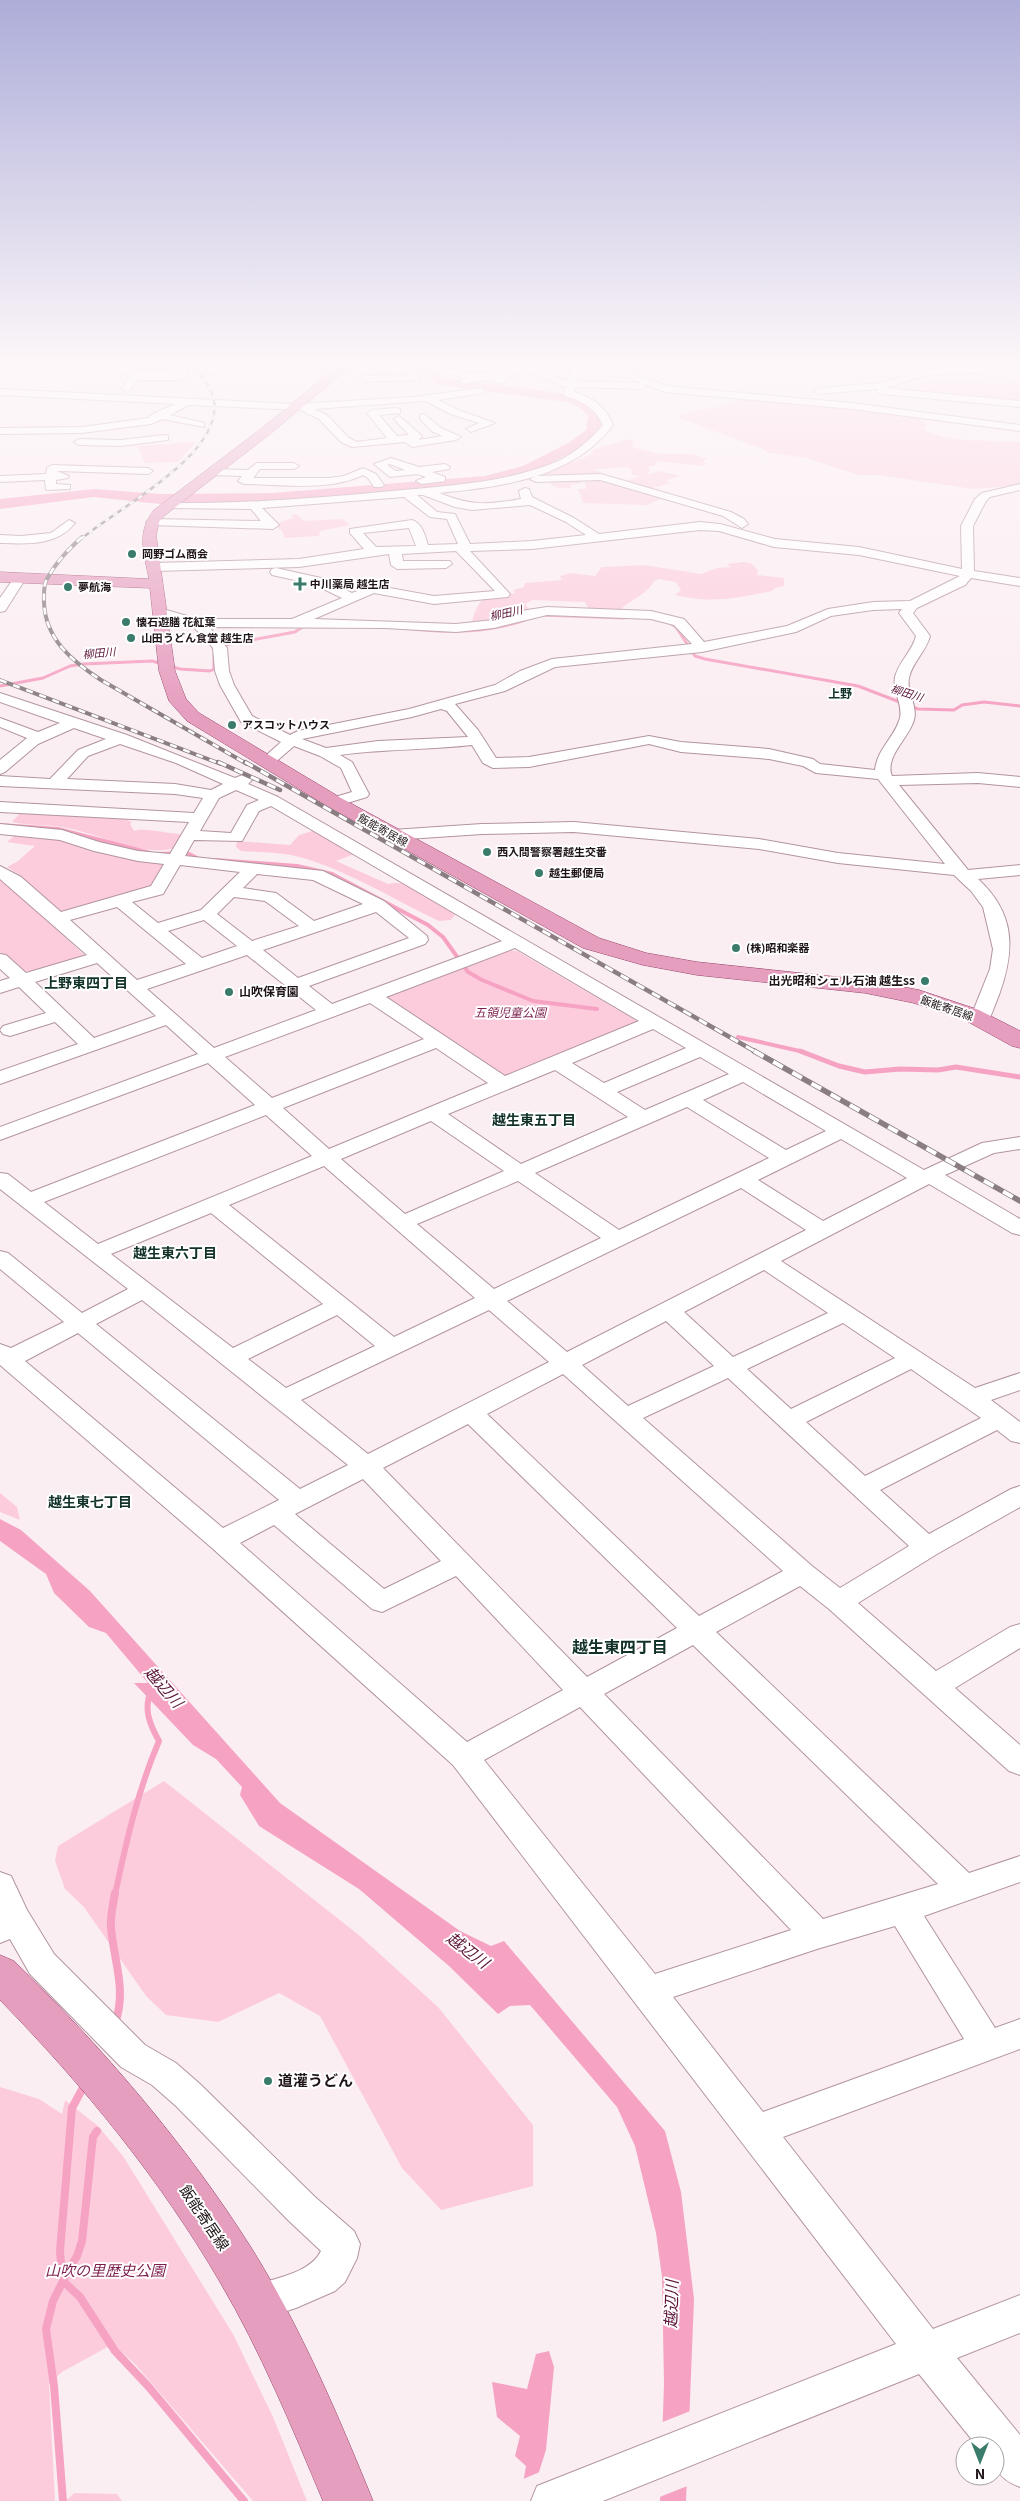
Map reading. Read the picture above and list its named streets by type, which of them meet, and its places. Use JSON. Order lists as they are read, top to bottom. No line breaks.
{"streets":{"main road":["飯能寄居線"]},"districts":["上野","上野東四丁目","越生東五丁目","越生東六丁目","越生東七丁目","越生東四丁目"],"water":["柳田川","越辺川"],"parks":["五領児童公園","山吹の里歴史公園"],"places":{"other":["岡野ゴム商会","夢航海","懐石遊膳 花紅葉","山田うどん食堂 越生店","アスコットハウス","西入間警察署越生交番","越生郵便局","(株)昭和楽器","出光昭和シェル石油 越生ss","山吹保育園","道灌うどん"],"health":["中川薬局 越生店"]},"north":"bottom"}
